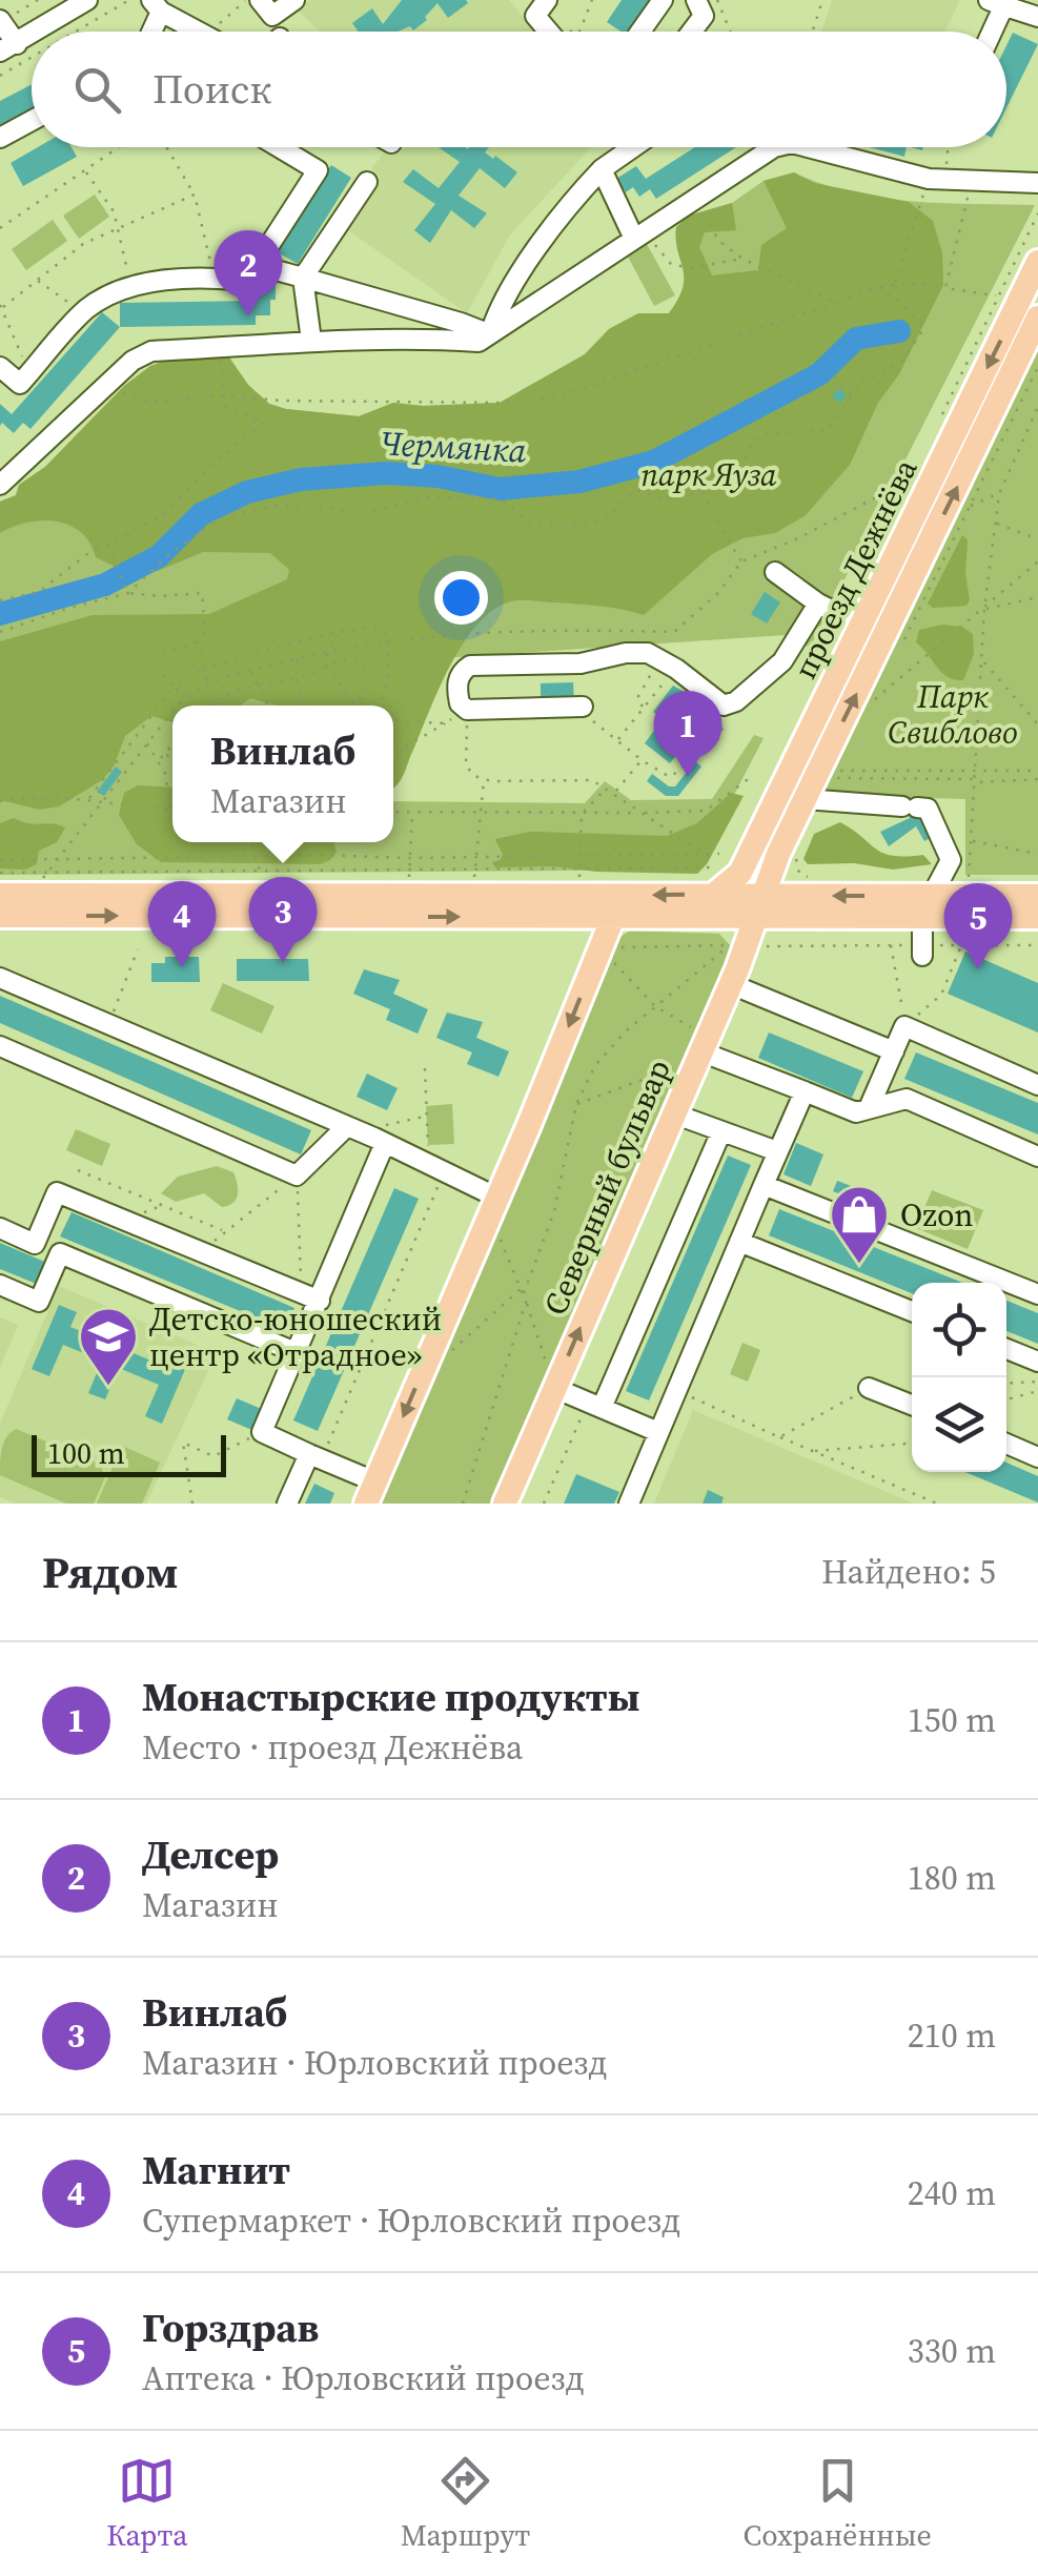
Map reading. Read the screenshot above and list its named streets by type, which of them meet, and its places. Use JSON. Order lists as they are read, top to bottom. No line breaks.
{"streets":{"main road":["проезд Дежнёва","Северный бульвар"]},"crossings":[["проезд Дежнёва","Северный бульвар"]],"water":["Чермянка"],"parks":["парк Яуза","Парк Свиблово"],"places":{"shop":["Ozon"],"school or university":["Детско-юношеский центр «Отрадное»"]},"scale_bar":"100 m","page":{"search":"Поиск","pins":["2","1","3","4","5"],"popup":["Винлаб","Магазин"],"scale":"100 m","heading":["Рядом","Найдено: 5"],"list":[{"mark":"1","name":"Монастырские продукты","note":"Место · проезд Дежнёва","value":"150 m"},{"mark":"2","name":"Делсер","note":"Магазин","value":"180 m"},{"mark":"3","name":"Винлаб","note":"Магазин · Юрловский проезд","value":"210 m"},{"mark":"4","name":"Магнит","note":"Супермаркет · Юрловский проезд","value":"240 m"},{"mark":"5","name":"Горздрав","note":"Аптека · Юрловский проезд","value":"330 m"}],"nav":["Карта","Маршрут","Сохранённые"]}}
